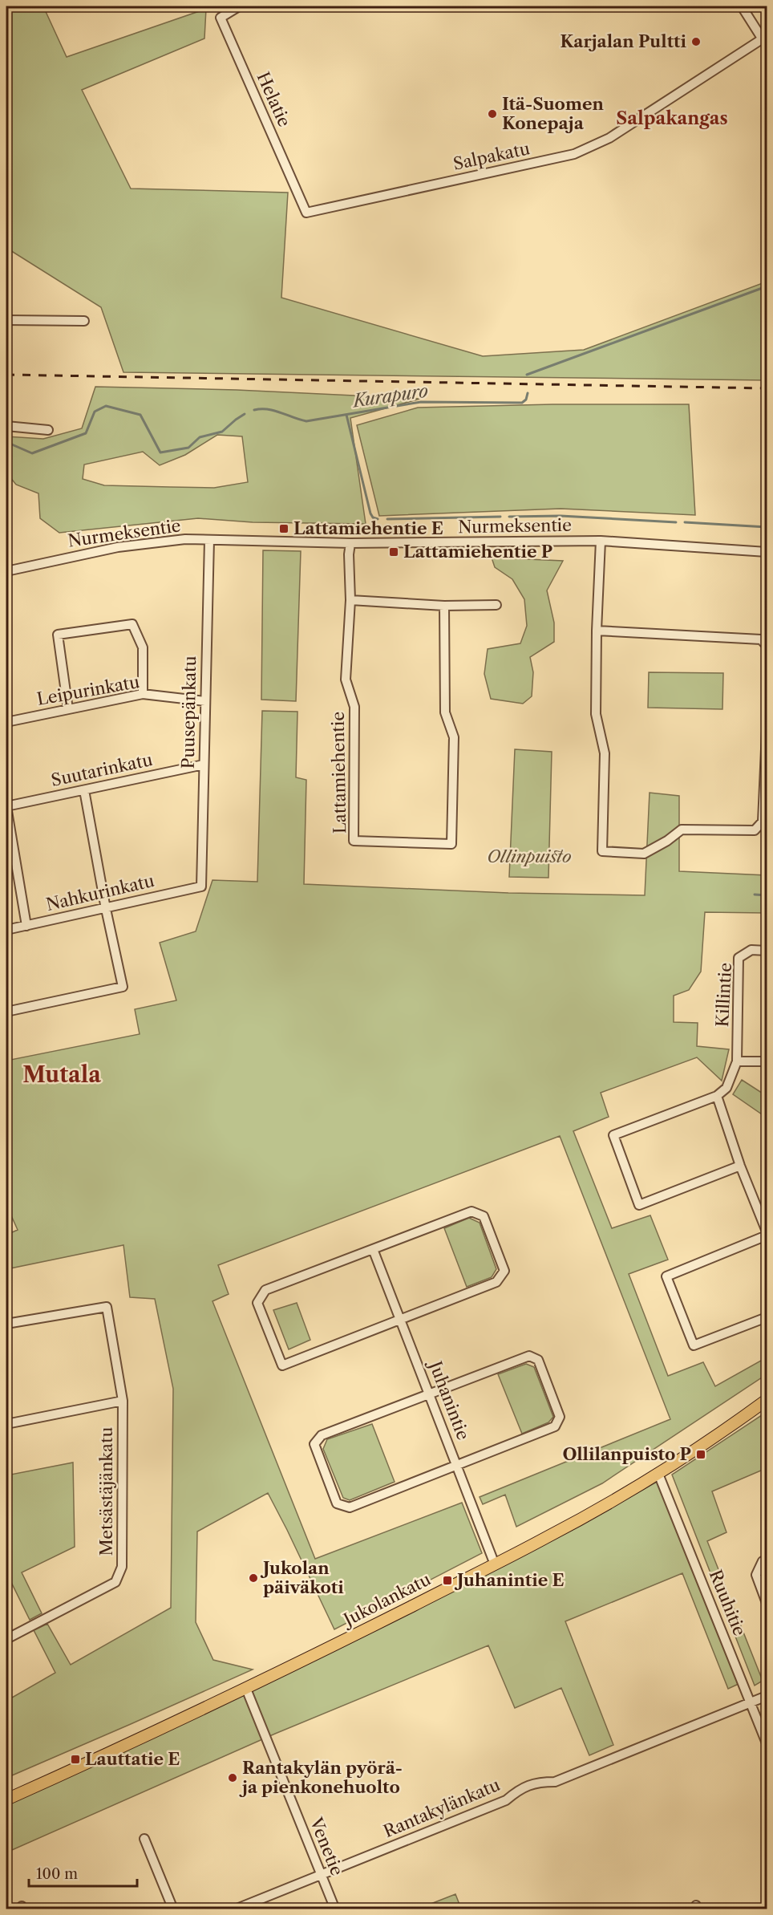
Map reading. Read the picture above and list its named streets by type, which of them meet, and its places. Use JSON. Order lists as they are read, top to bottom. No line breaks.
{"streets":{"main road":["Jukolankatu"],"street":["Helatie","Salpakatu","Nurmeksentie","Leipurinkatu","Puusepänkatu","Suutarinkatu","Lattamiehentie","Nahkurinkatu","Killintie","Juhanintie","Metsästäjänkatu","Ruuhitie","Rantakylänkatu","Venetie"]},"crossings":[["Helatie","Salpakatu"],["Nurmeksentie","Puusepänkatu"],["Nurmeksentie","Lattamiehentie"],["Leipurinkatu","Puusepänkatu"],["Puusepänkatu","Suutarinkatu"],["Puusepänkatu","Nahkurinkatu"],["Juhanintie","Jukolankatu"],["Jukolankatu","Ruuhitie"],["Jukolankatu","Venetie"],["Ruuhitie","Rantakylänkatu"],["Rantakylänkatu","Venetie"]],"districts":["Salpakangas","Mutala"],"water":["Kurapuro"],"parks":["Ollinpuisto"],"places":{"other":["Karjalan Pultti","Itä-Suomen Konepaja","Jukolan päiväkoti","Rantakylän pyörä- ja pienkonehuolto"],"transit":["Lattamiehentie E","Lattamiehentie P","Ollilanpuisto P","Juhanintie E","Lauttatie E"]},"scale_bar":"100 m"}
